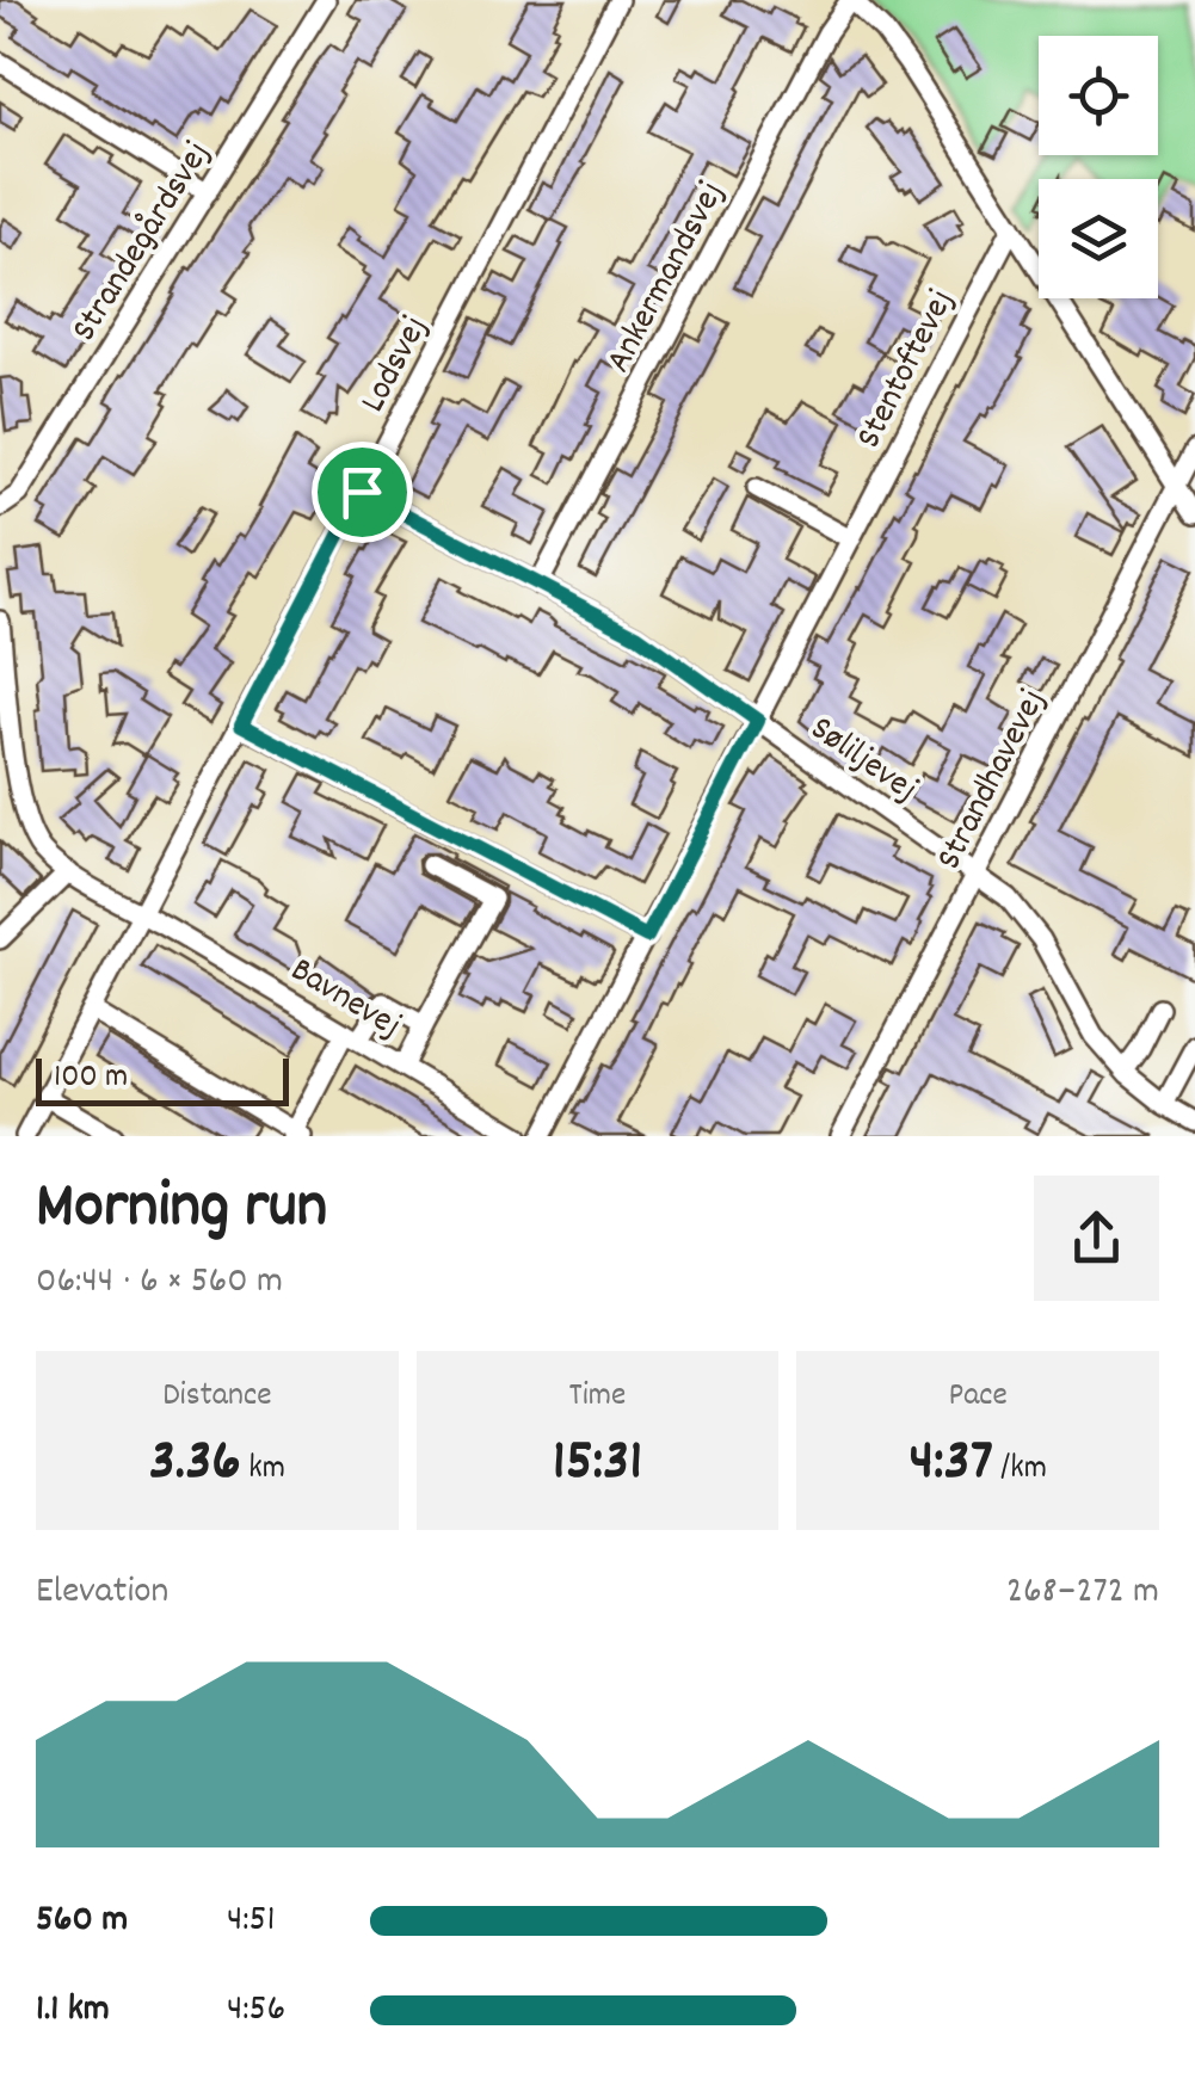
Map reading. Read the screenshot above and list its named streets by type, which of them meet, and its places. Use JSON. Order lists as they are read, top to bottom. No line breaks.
{"streets":{"street":["Strandegårdsvej","Ankermandsvej","Lodsvej","Stentoftevej","Søliljevej","Strandhavevej","Bavnevej"]},"crossings":[["Ankermandsvej","Søliljevej"],["Lodsvej","Søliljevej"],["Lodsvej","Bavnevej"],["Stentoftevej","Søliljevej"],["Søliljevej","Strandhavevej"]],"scale_bar":"100 m","page":{"scale":"100 m","heading":["Morning run","06:44 · 6 × 560 m"],"stats":[["Distance","3.36 km"],["Time","15:31"],["Pace","4:37 /km"]],"chart":["Elevation","268–272 m"],"list":[{"name":"560 m","note":"4:51"},{"name":"1.1 km","note":"4:56"}]}}
